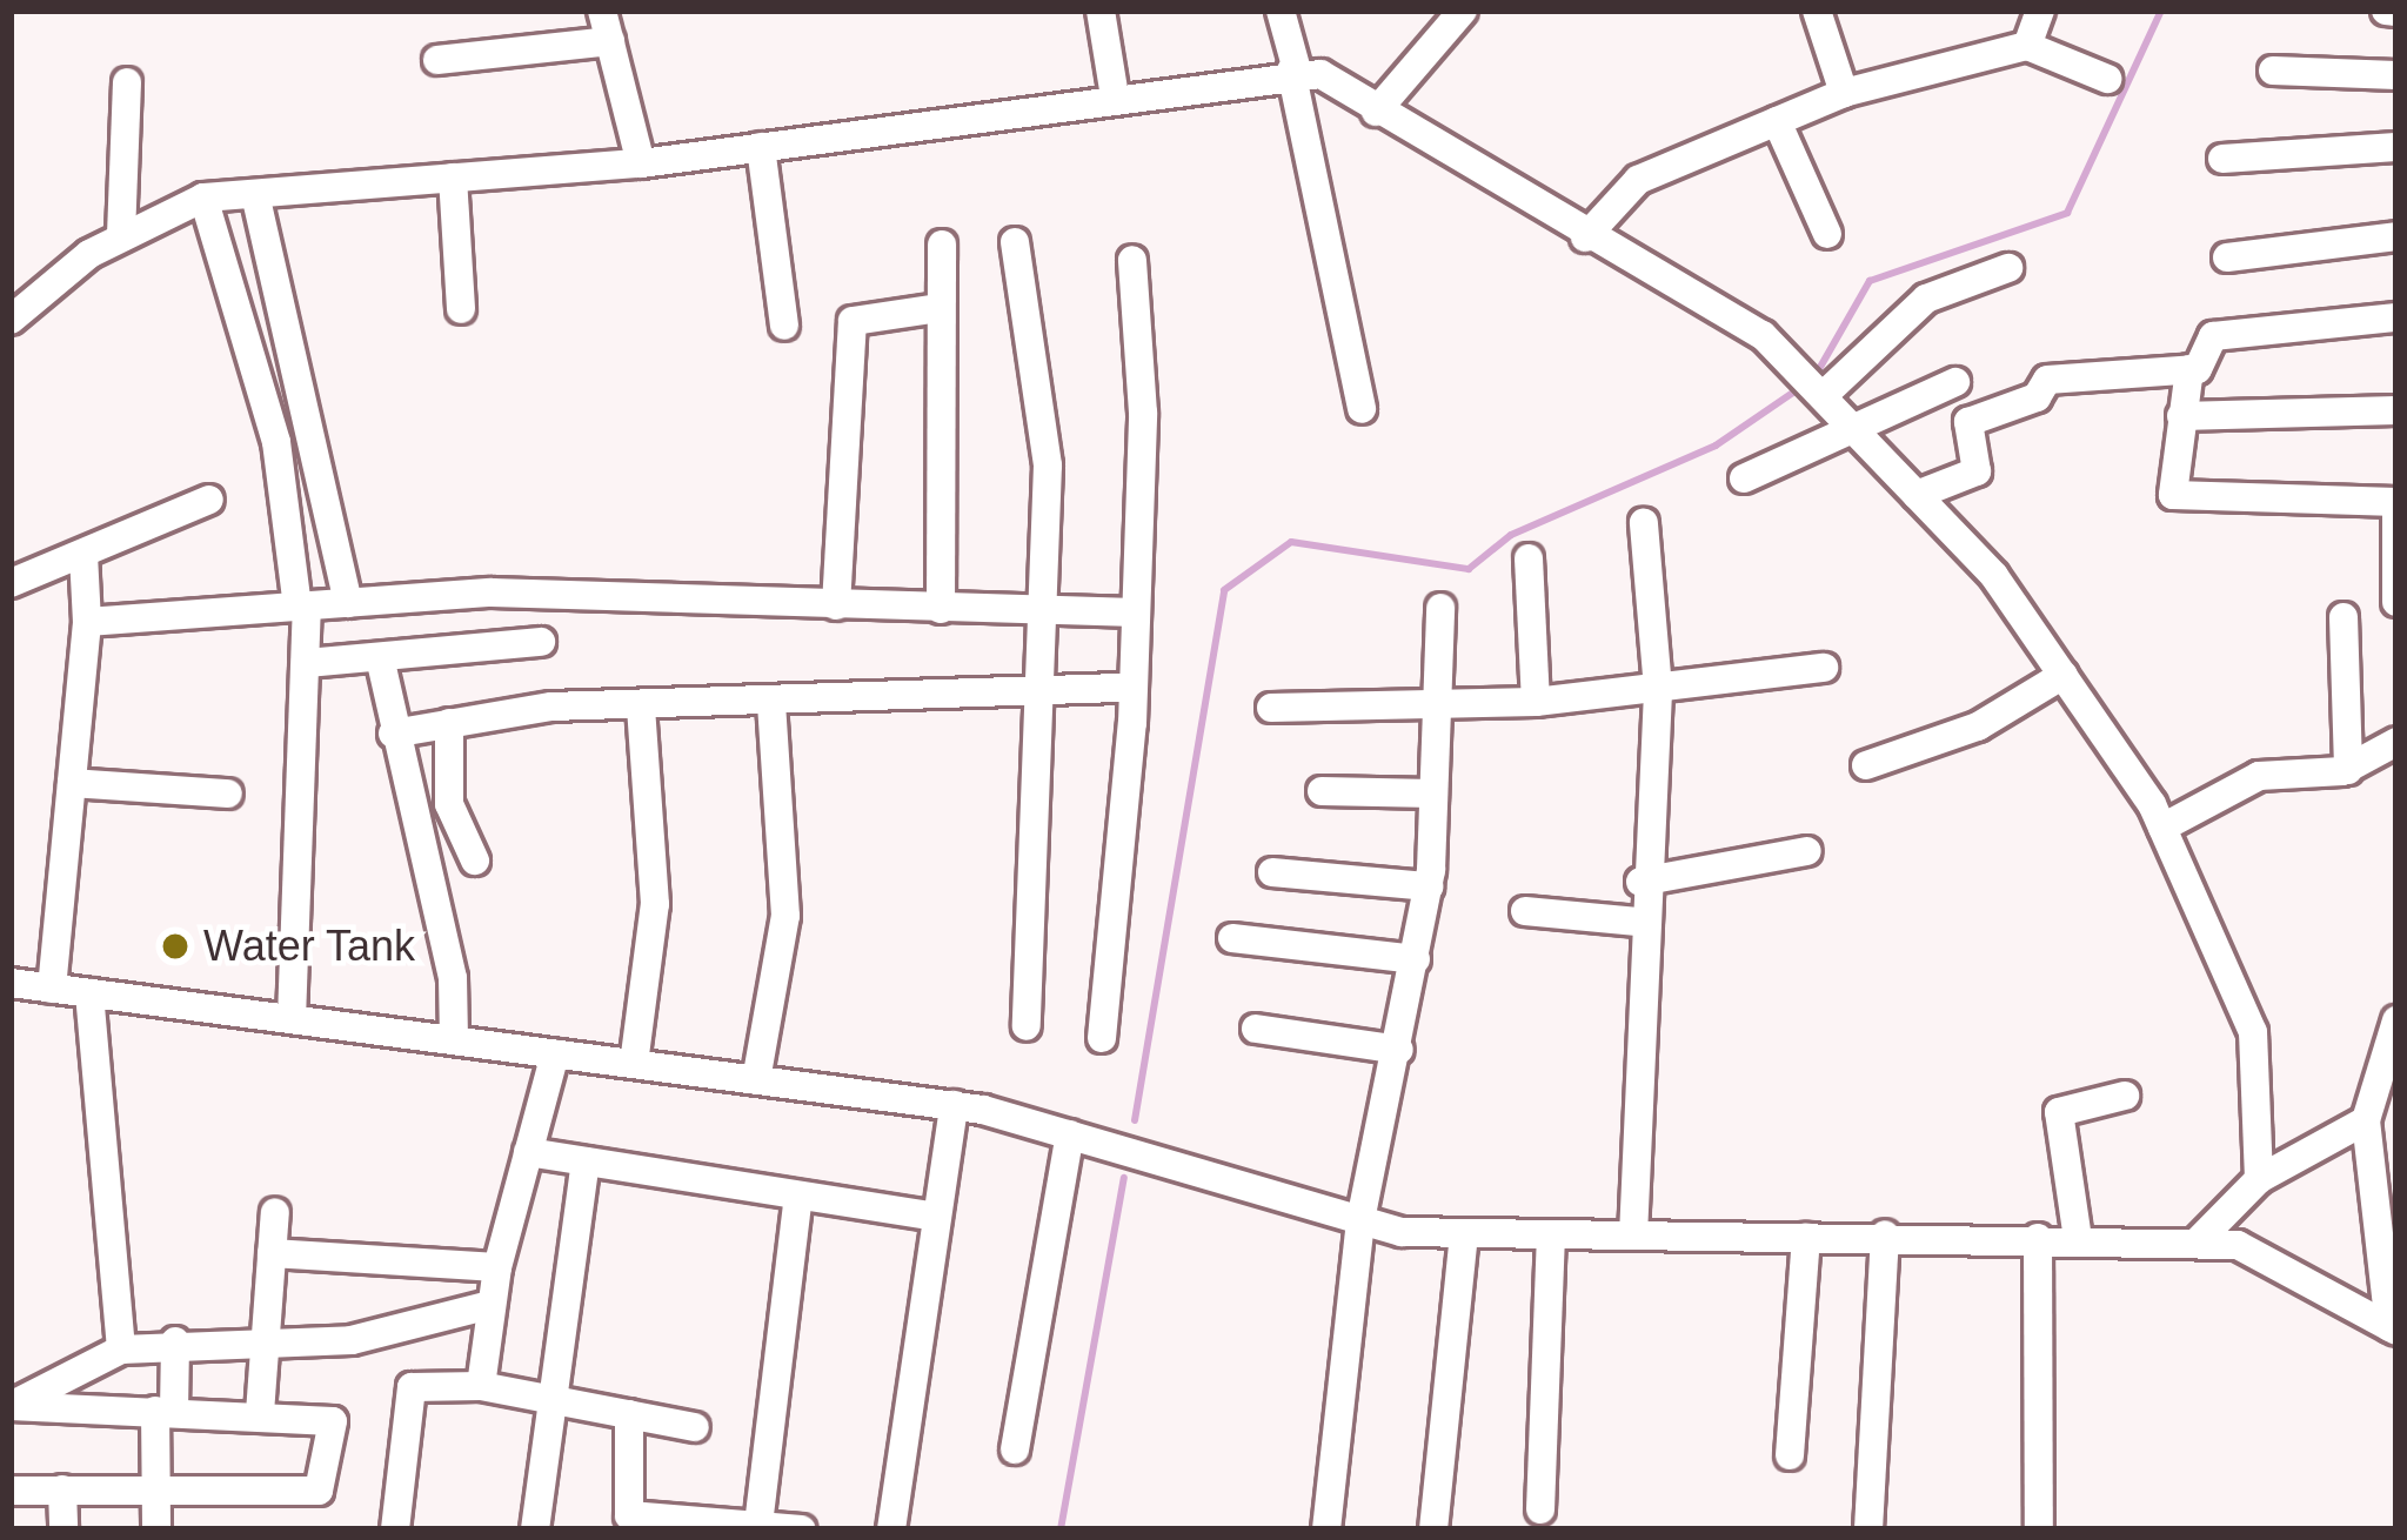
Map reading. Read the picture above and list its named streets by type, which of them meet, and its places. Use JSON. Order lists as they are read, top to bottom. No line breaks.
{"places":["Water Tank"]}
